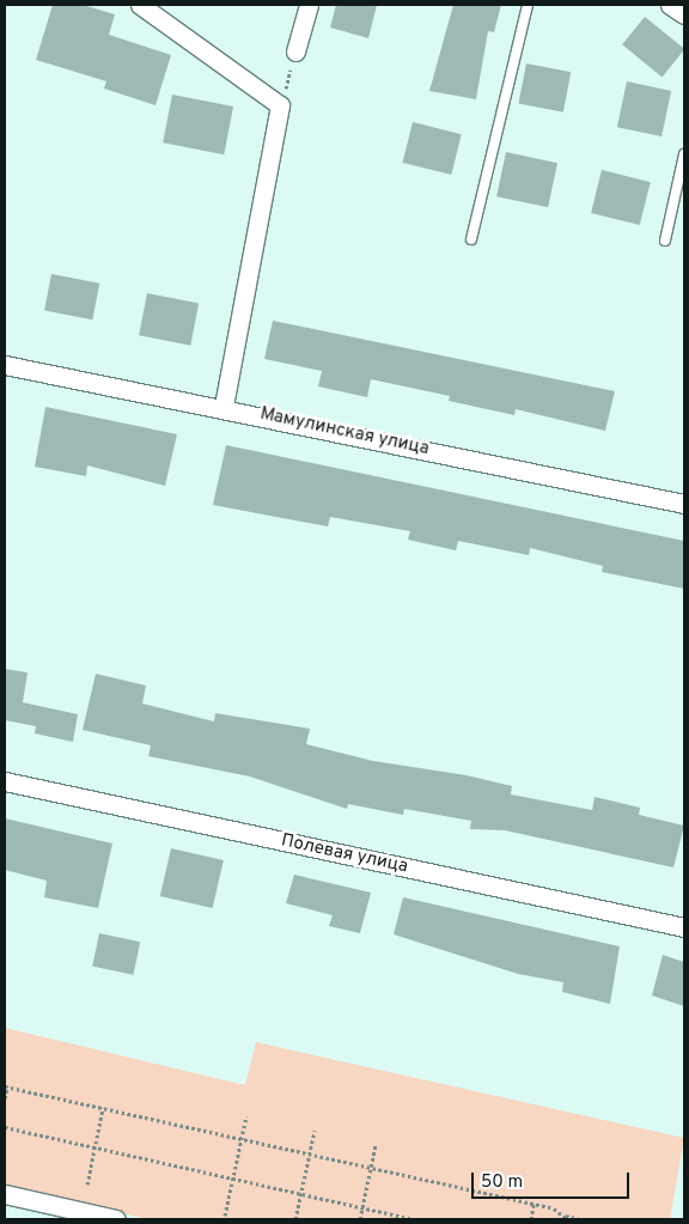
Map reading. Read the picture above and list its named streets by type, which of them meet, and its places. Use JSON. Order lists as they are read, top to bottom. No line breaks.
{"streets":{"street":["Мамулинская улица","Полевая улица"]},"scale_bar":"50 m"}
